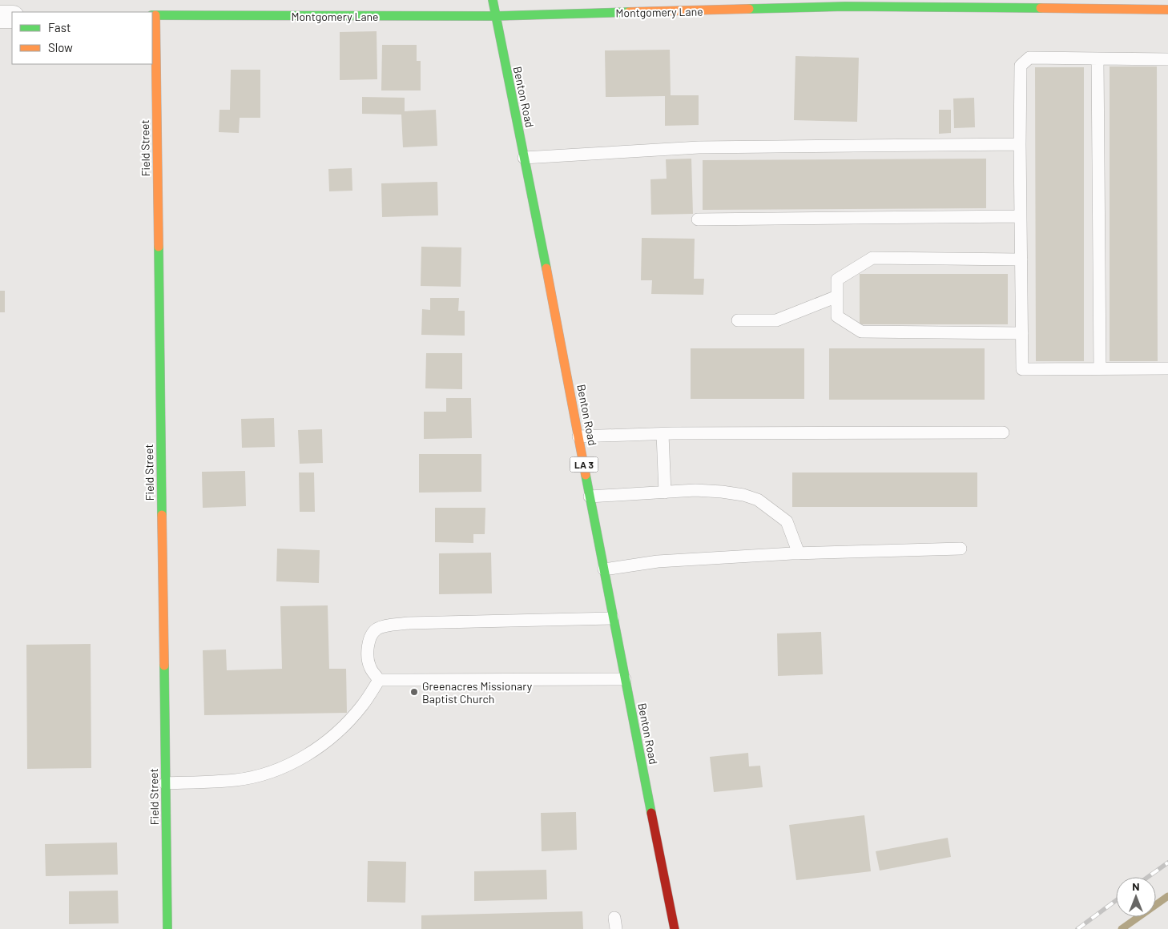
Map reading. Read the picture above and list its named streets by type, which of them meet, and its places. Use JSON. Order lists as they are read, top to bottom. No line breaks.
{"streets":{"street":["Montgomery Lane","Benton Road","Field Street","LA 3"]},"crossings":[["Montgomery Lane","Benton Road"],["Montgomery Lane","Field Street"]],"places":["Greenacres Missionary Baptist Church"],"legend":["Fast","Slow"],"north":"top"}
